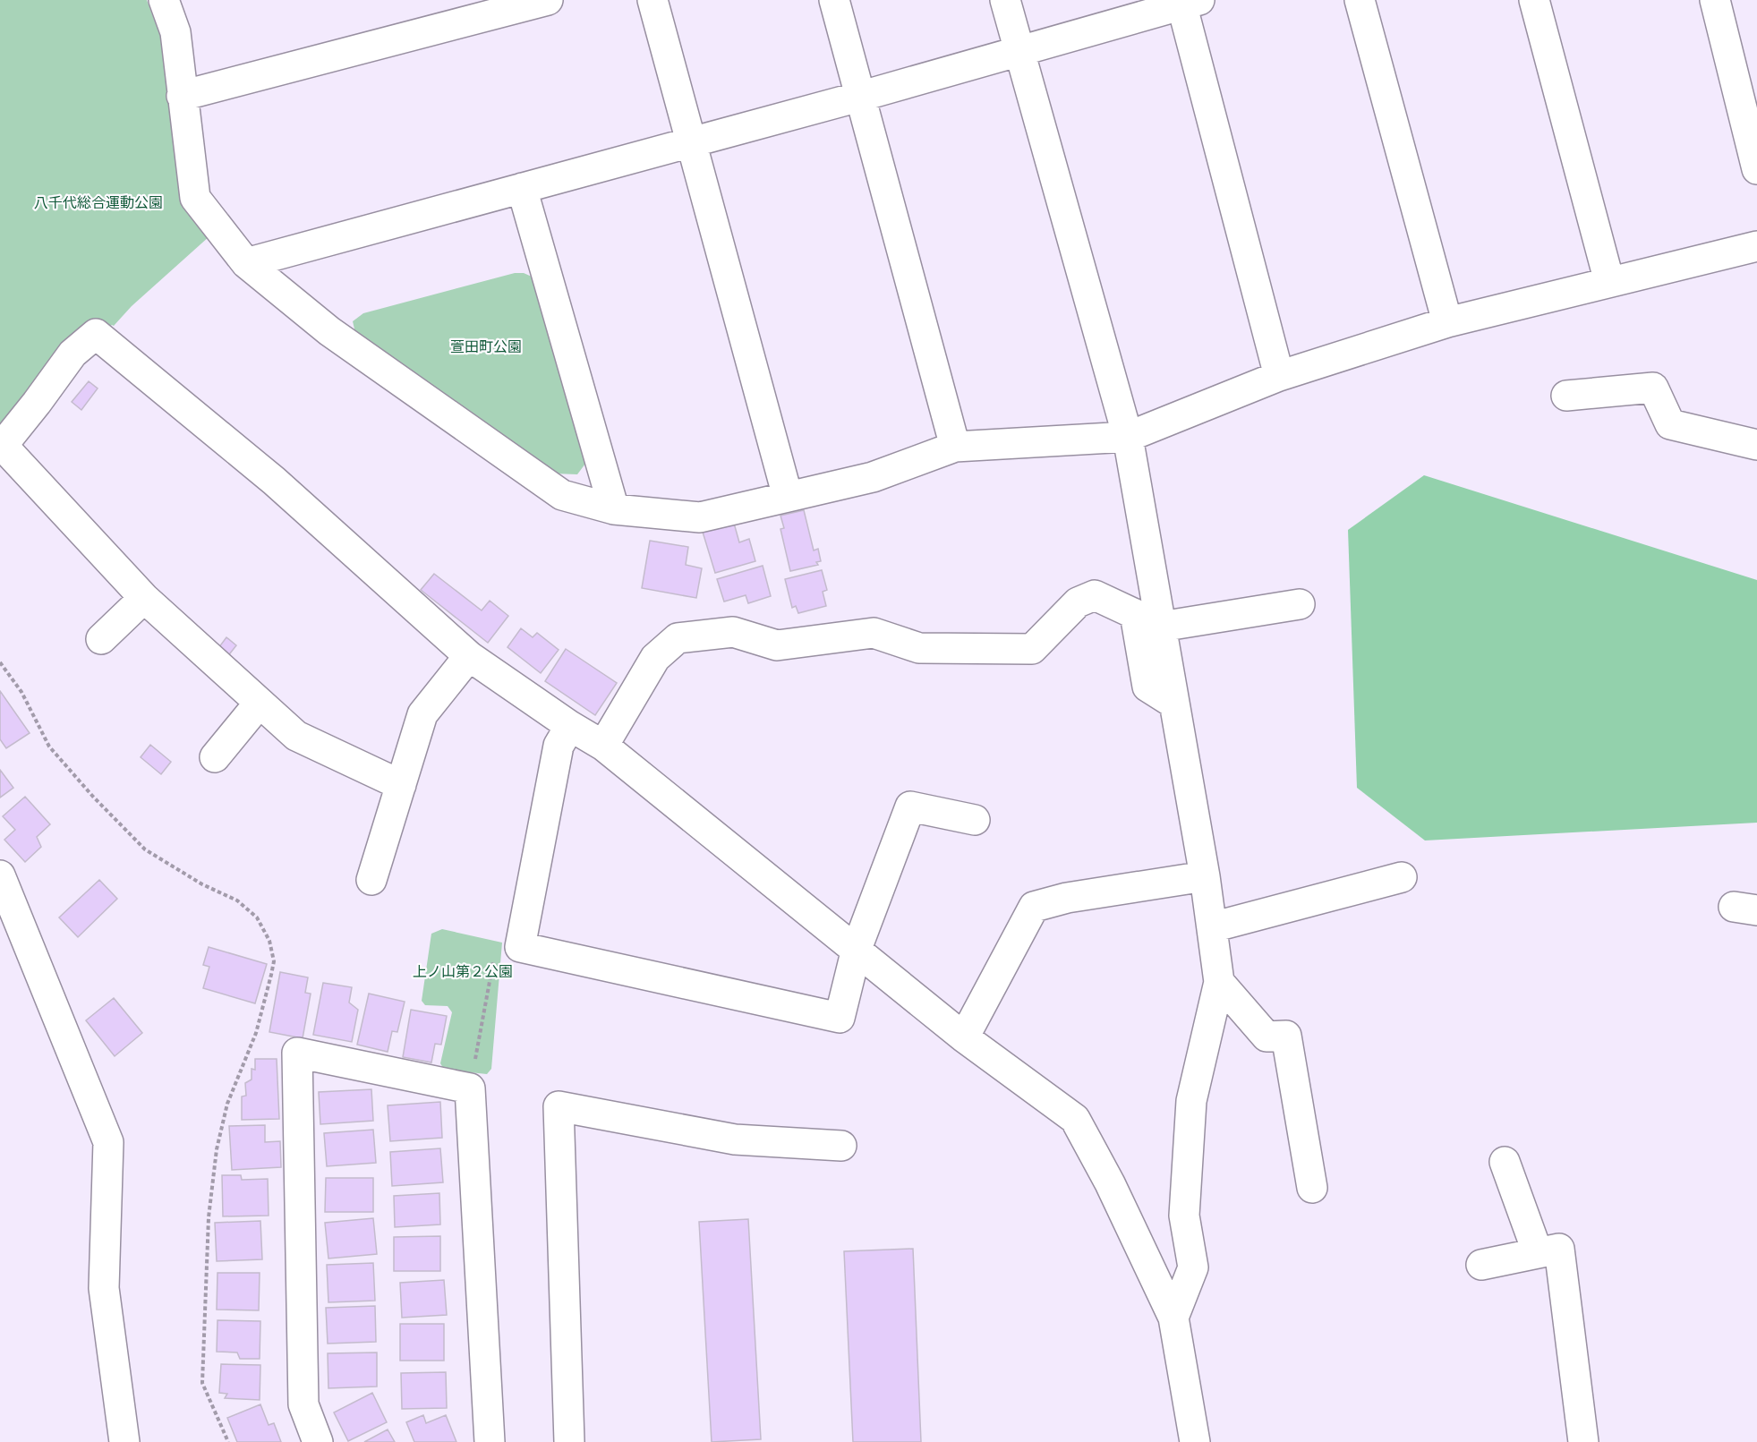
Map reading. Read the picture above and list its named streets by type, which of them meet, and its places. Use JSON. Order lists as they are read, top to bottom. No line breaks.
{"parks":["八千代総合運動公園","萱田町公園","上ノ山第２公園"]}
